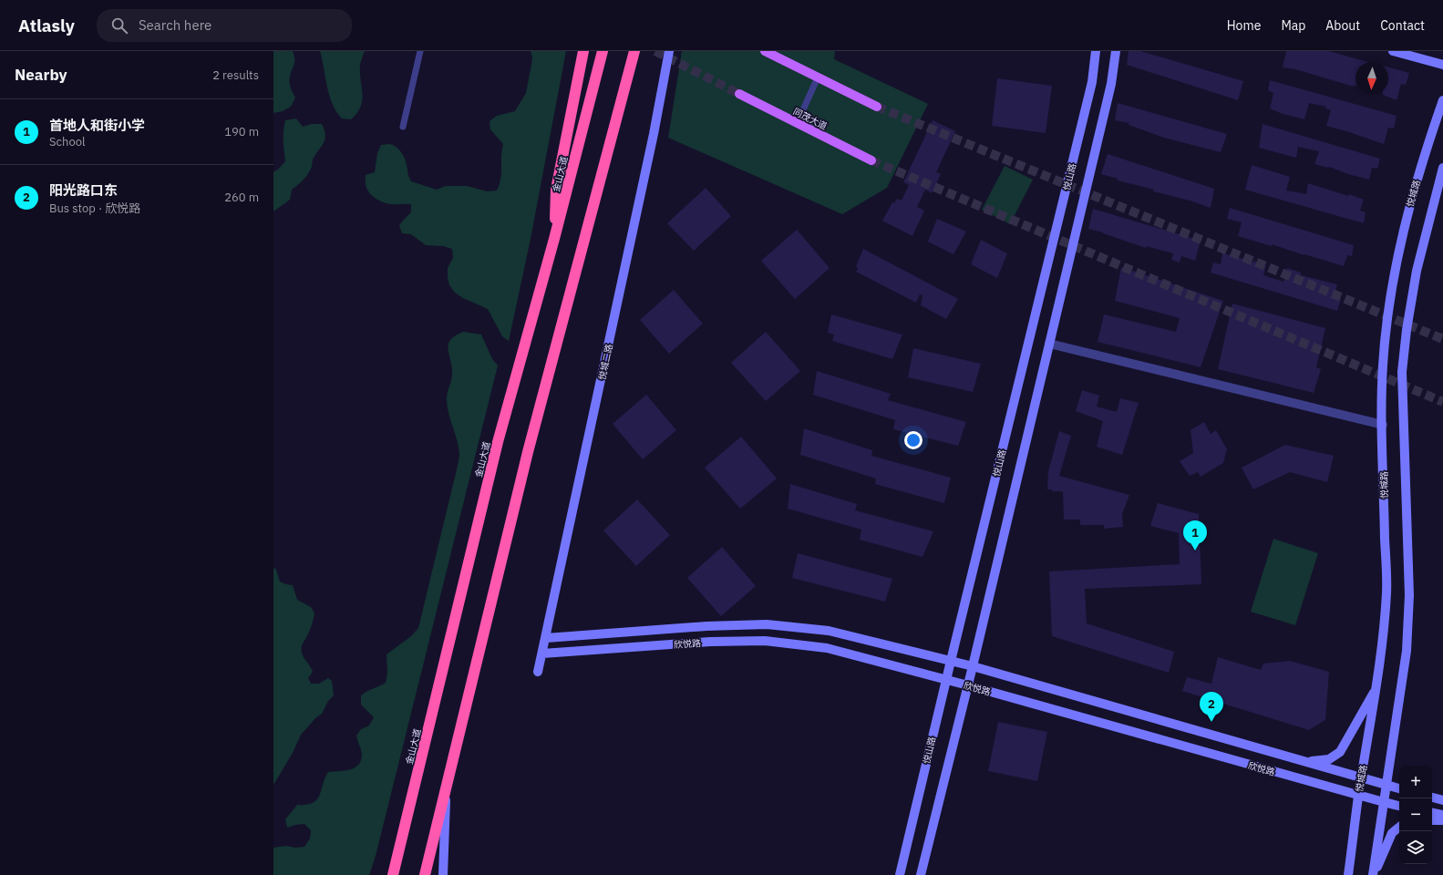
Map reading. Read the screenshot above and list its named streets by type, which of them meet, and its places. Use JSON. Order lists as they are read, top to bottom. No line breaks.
{"streets":{"highway":["金山大道"],"main road":["同茂大道","悦山路","悦城路","悦城二路","欣悦路"]},"crossings":[["悦山路","欣悦路"],["悦城路","欣悦路"],["悦城二路","欣悦路"]],"north":"bottom","page":{"header":"Atlasly","search":"Search here","nav":["Home","Map","About","Contact"],"heading":["Nearby","2 results"],"list":[{"mark":"1","name":"首地人和街小学","note":"School","value":"190 m"},{"mark":"2","name":"阳光路口东","note":"Bus stop · 欣悦路","value":"260 m"}],"pins":["1","2"],"map_buttons":["+","−"]}}
